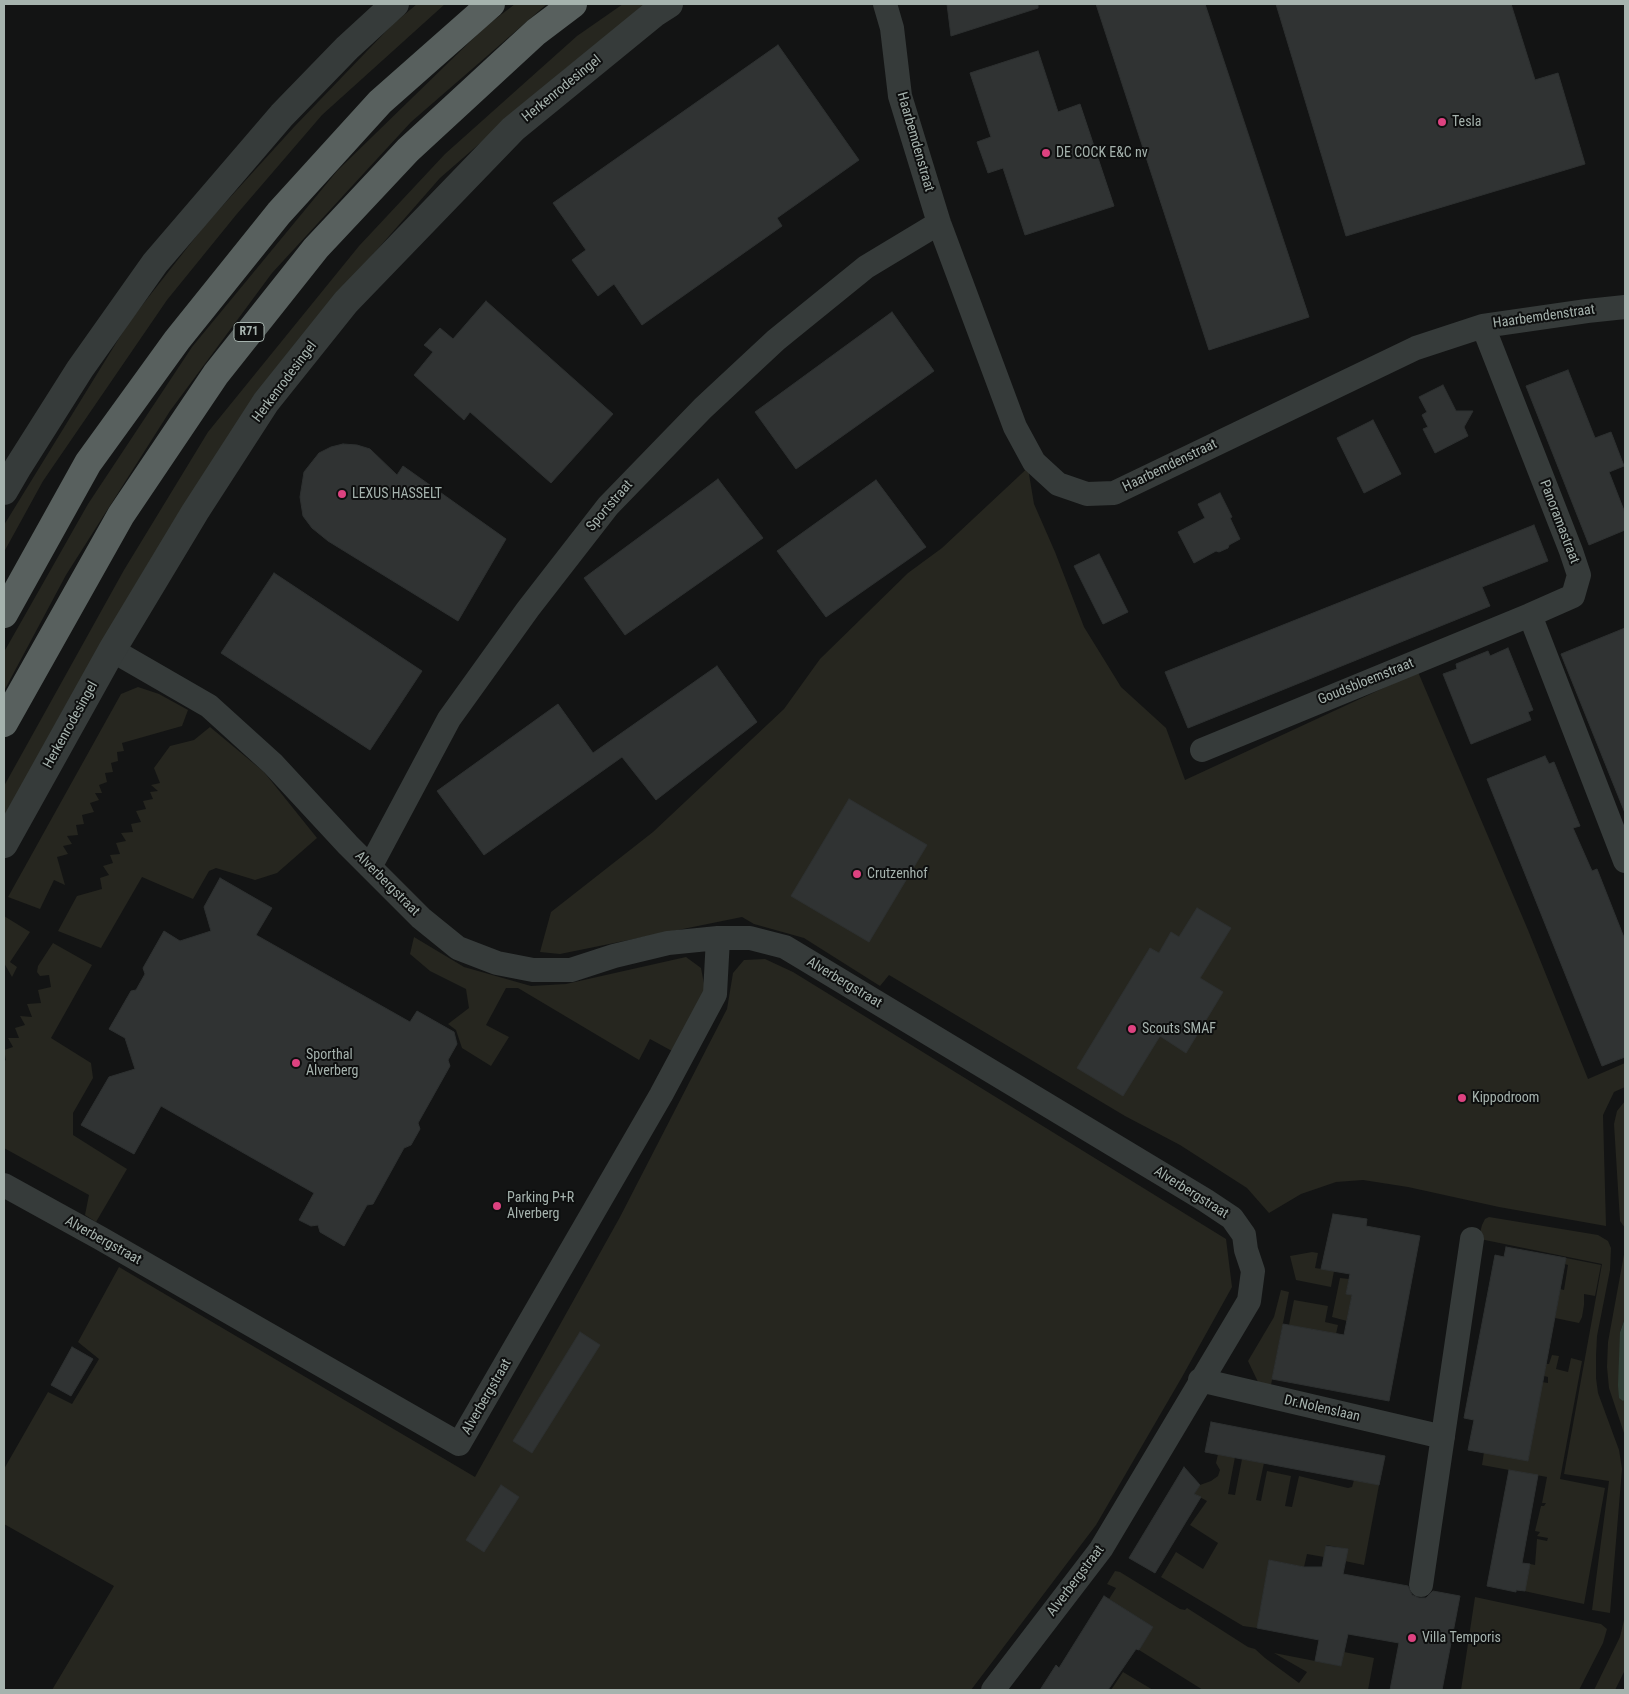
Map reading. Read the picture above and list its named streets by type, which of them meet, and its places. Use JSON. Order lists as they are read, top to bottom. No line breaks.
{"streets":{"highway":["R71"],"street":["Herkenrodesingel","Haarbemdenstraat","Sportstraat","Panoramastraat","Goudsbloemstraat","Alverbergstraat","Dr.Nolenslaan"]},"crossings":[["Herkenrodesingel","Alverbergstraat"],["Haarbemdenstraat","Sportstraat"],["Haarbemdenstraat","Panoramastraat"],["Sportstraat","Alverbergstraat"],["Panoramastraat","Goudsbloemstraat"],["Alverbergstraat","Dr.Nolenslaan"]],"places":["Tesla","DE COCK E&C nv","LEXUS HASSELT","Crutzenhof","Scouts SMAF","Sporthal Alverberg","Kippodroom","Parking P+R Alverberg","Villa Temporis"]}
